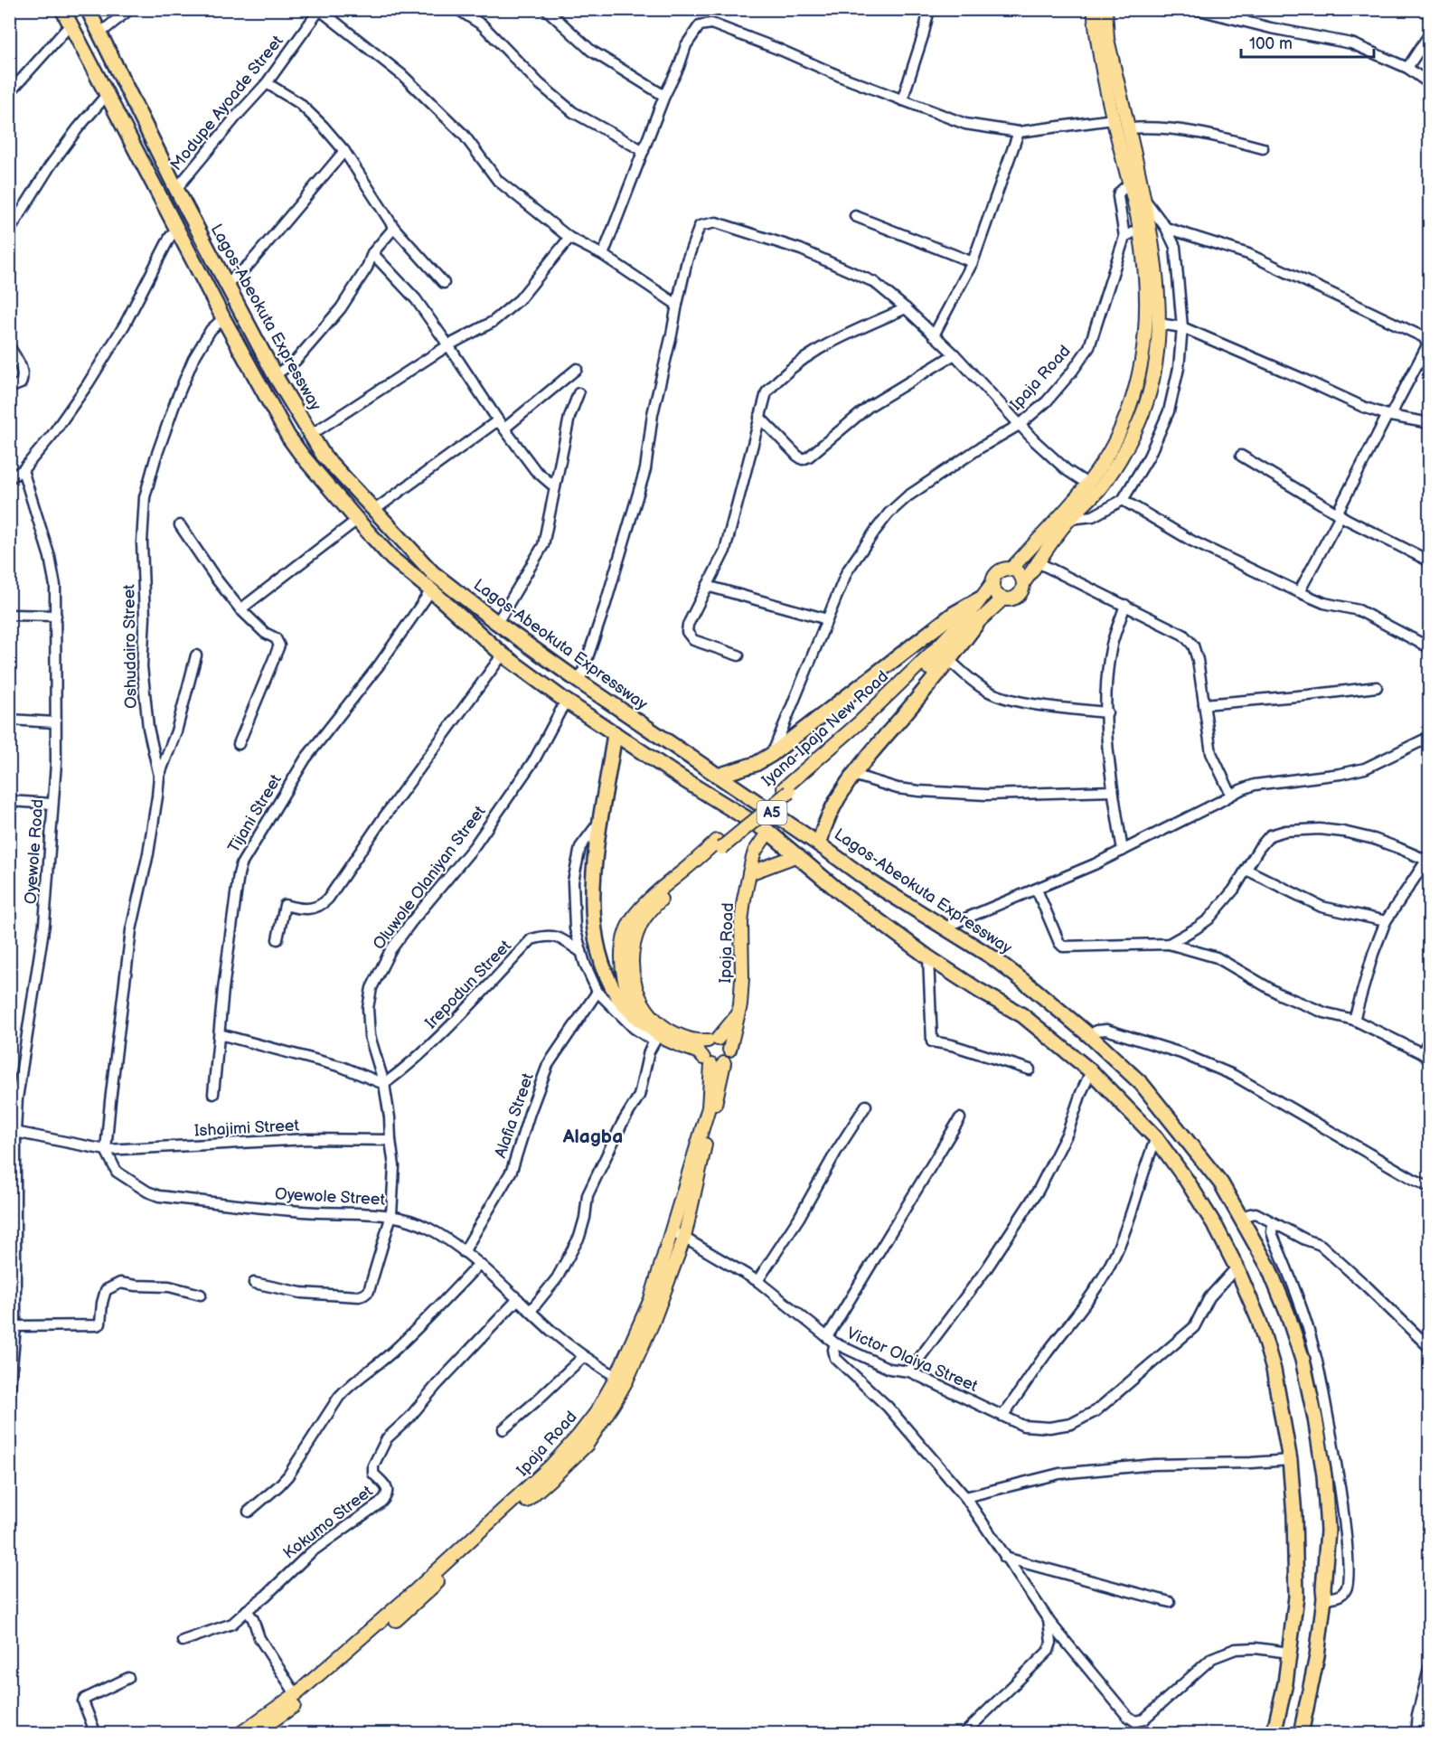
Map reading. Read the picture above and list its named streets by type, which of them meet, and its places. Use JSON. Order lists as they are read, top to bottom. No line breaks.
{"streets":{"highway":["Lagos-Abeokuta Expressway","A5"],"main road":["Ipaja Road","Iyana-Ipaja New Road"],"street":["Modupe Ayoade Street","Oshudairo Street","Tijani Street","Oyewole Road","Oluwole Olaniyan Street","Irepodun Street","Alafia Street","Ishajimi Street","Oyewole Street","Victor Olaiya Street","Kokumo Street"]},"crossings":[["Modupe Ayoade Street","Lagos-Abeokuta Expressway"],["Ipaja Road","Iyana-Ipaja New Road"],["Ipaja Road","A5"],["Ipaja Road","Oyewole Street"],["Ipaja Road","Victor Olaiya Street"],["Oshudairo Street","A5"],["Oshudairo Street","Ishajimi Street"],["Oshudairo Street","Oyewole Street"],["A5","Tijani Street"],["A5","Oluwole Olaniyan Street"],["A5","Victor Olaiya Street"],["Oluwole Olaniyan Street","Irepodun Street"],["Oluwole Olaniyan Street","Ishajimi Street"],["Oluwole Olaniyan Street","Oyewole Street"],["Alafia Street","Oyewole Street"],["Ishajimi Street","Oyewole Street"],["Oyewole Street","Kokumo Street"]],"districts":["Alagba"],"scale_bar":"100 m"}
